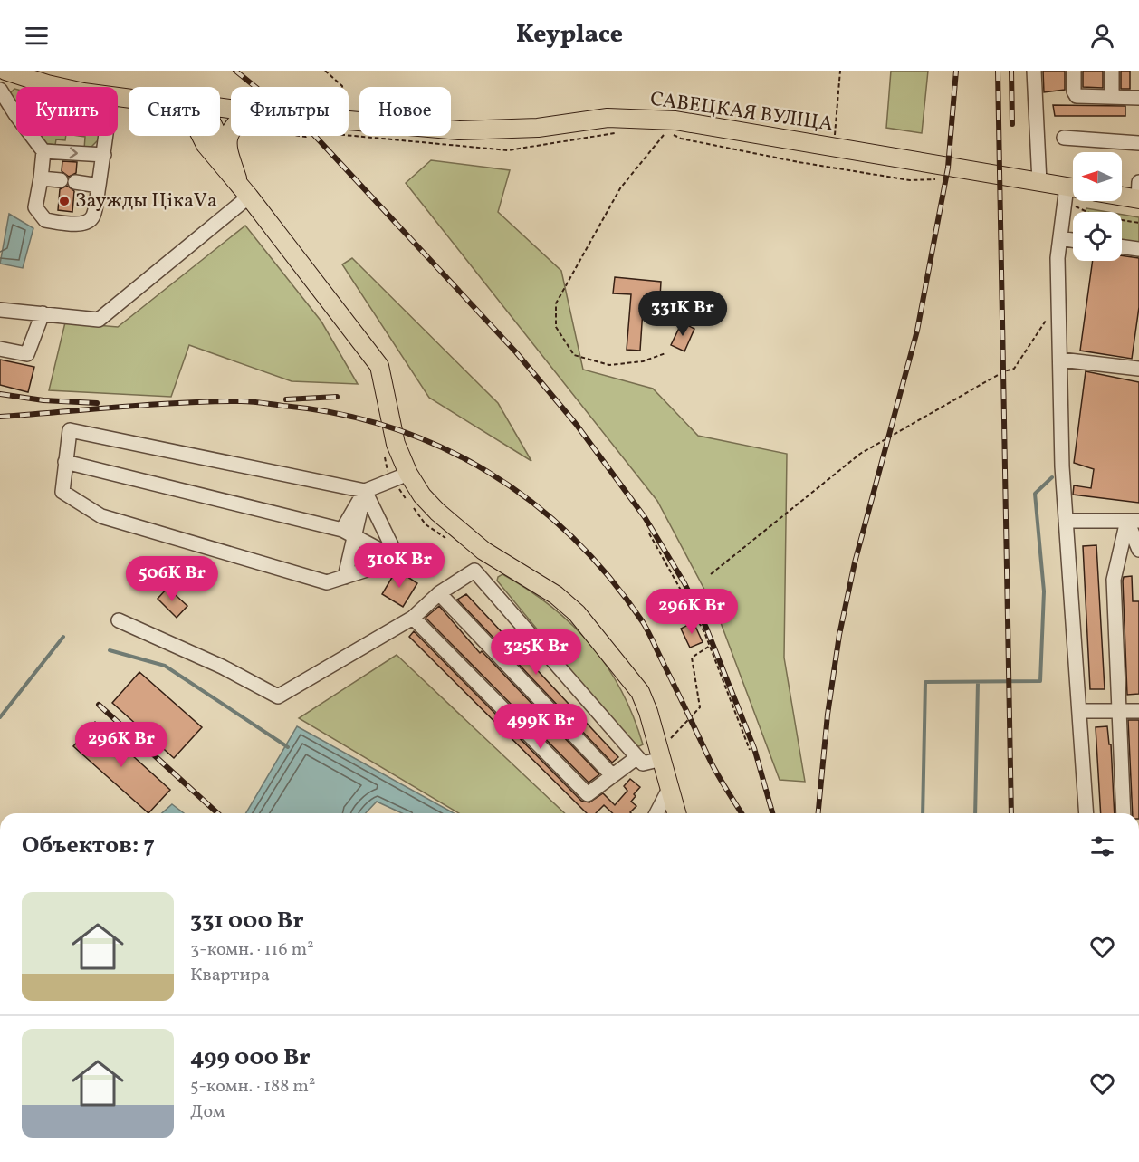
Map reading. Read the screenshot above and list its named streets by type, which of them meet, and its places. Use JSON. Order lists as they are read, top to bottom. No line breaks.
{"streets":{"main road":["САВЕЦКАЯ ВУЛІЦА"]},"places":["Заужды ЦікаVа"],"north":"left","page":{"header":"Keyplace","chip":["Купить","Снять","Фильтры","Новое"],"price":["331K Br","310K Br","506K Br","296K Br","325K Br","499K Br","296K Br"],"heading":"Объектов: 7","list":[{"name":"331 000 Br","note":"3-комн. · 116 m² · Квартира"},{"name":"499 000 Br","note":"5-комн. · 188 m² · Дом"}]}}
